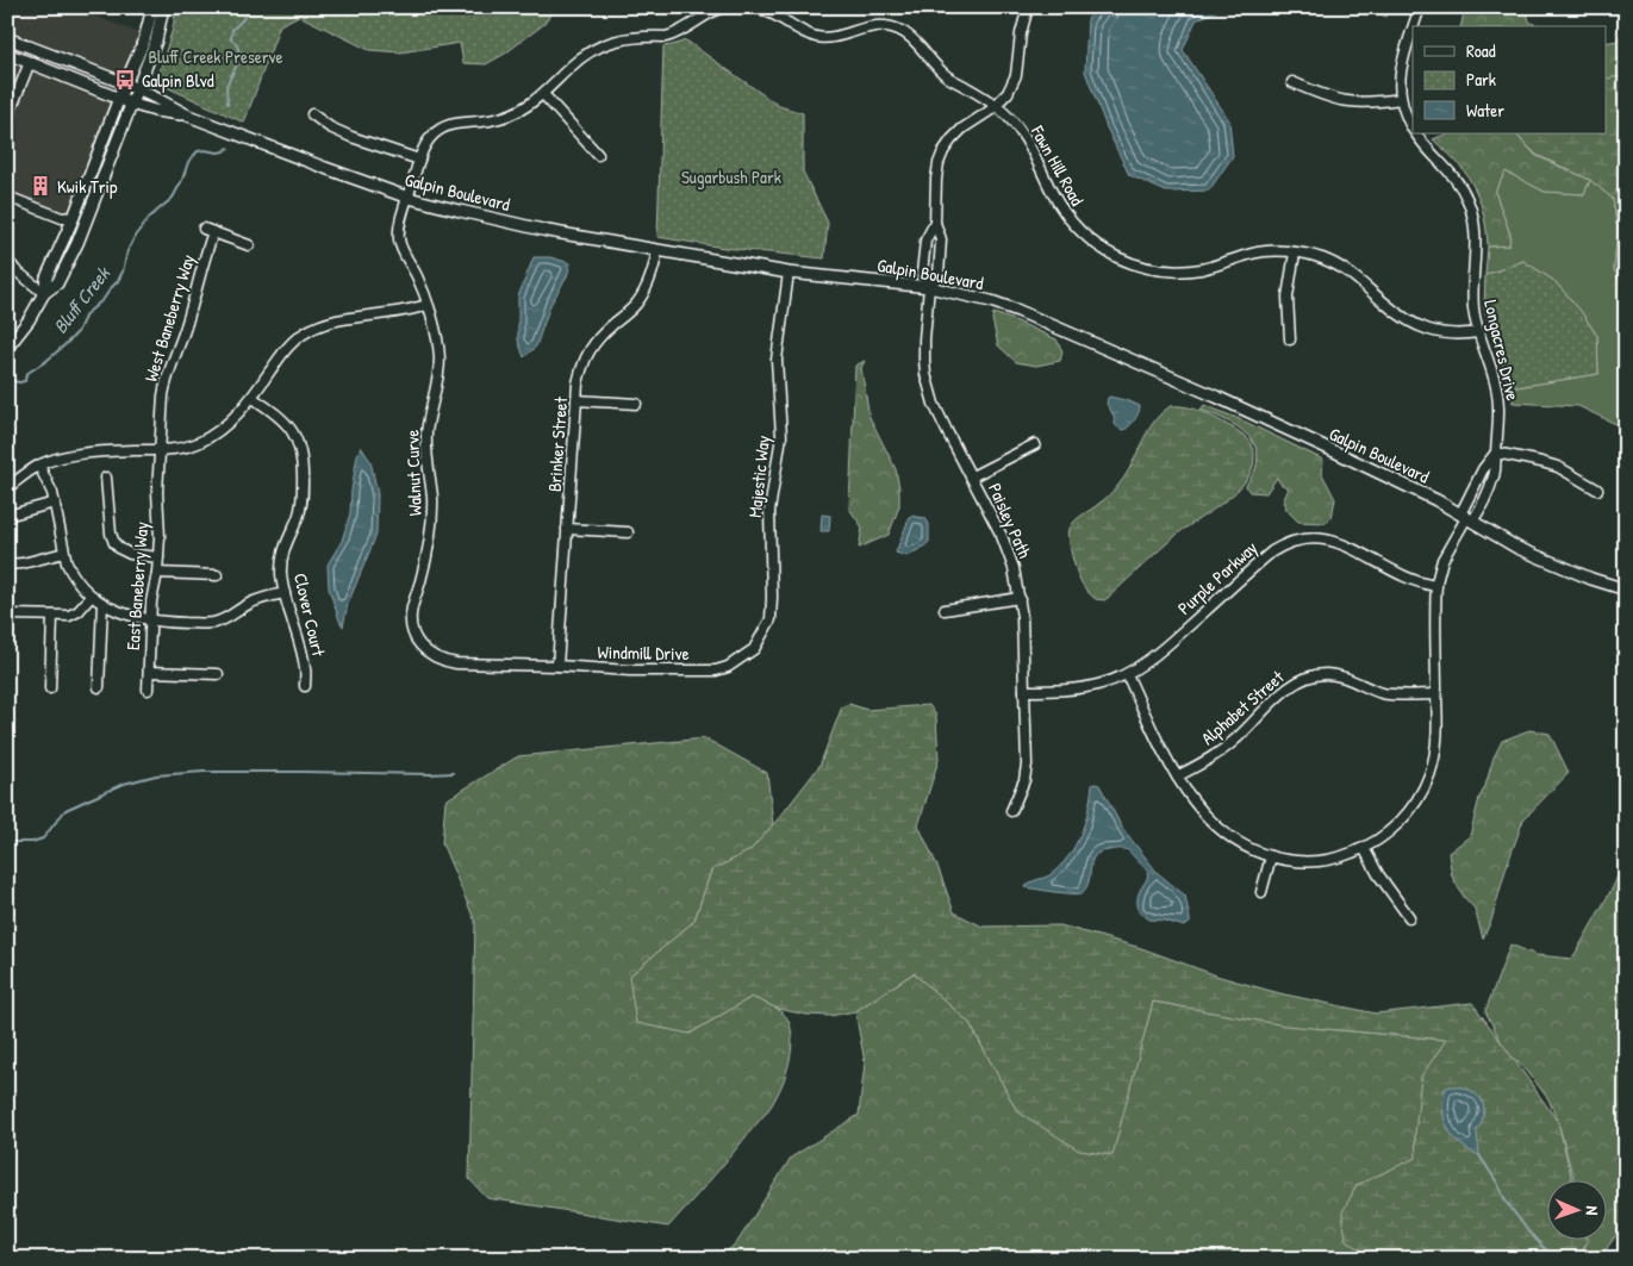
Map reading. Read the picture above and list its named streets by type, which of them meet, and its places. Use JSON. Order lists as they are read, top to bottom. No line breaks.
{"streets":{"street":["Fawn Hill Road","Galpin Boulevard","West Baneberry Way","Longacres Drive","Brinker Street","Walnut Curve","Majestic Way","Paisley Path","Purple Parkway","East Baneberry Way","Clover Court","Windmill Drive","Alphabet Street"]},"crossings":[["Fawn Hill Road","Longacres Drive"],["Galpin Boulevard","Longacres Drive"],["Galpin Boulevard","Brinker Street"],["Galpin Boulevard","Walnut Curve"],["Galpin Boulevard","Majestic Way"],["Galpin Boulevard","Paisley Path"],["West Baneberry Way","East Baneberry Way"],["Brinker Street","Walnut Curve"],["Brinker Street","Windmill Drive"],["Walnut Curve","Windmill Drive"],["Majestic Way","Windmill Drive"],["Paisley Path","Purple Parkway"]],"water":["Bluff Creek"],"parks":["Bluff Creek Preserve","Sugarbush Park"],"places":{"bus stop":["Galpin Blvd"],"building":["Kwik Trip"]},"legend":["Road","Park","Water"],"north":"right"}
